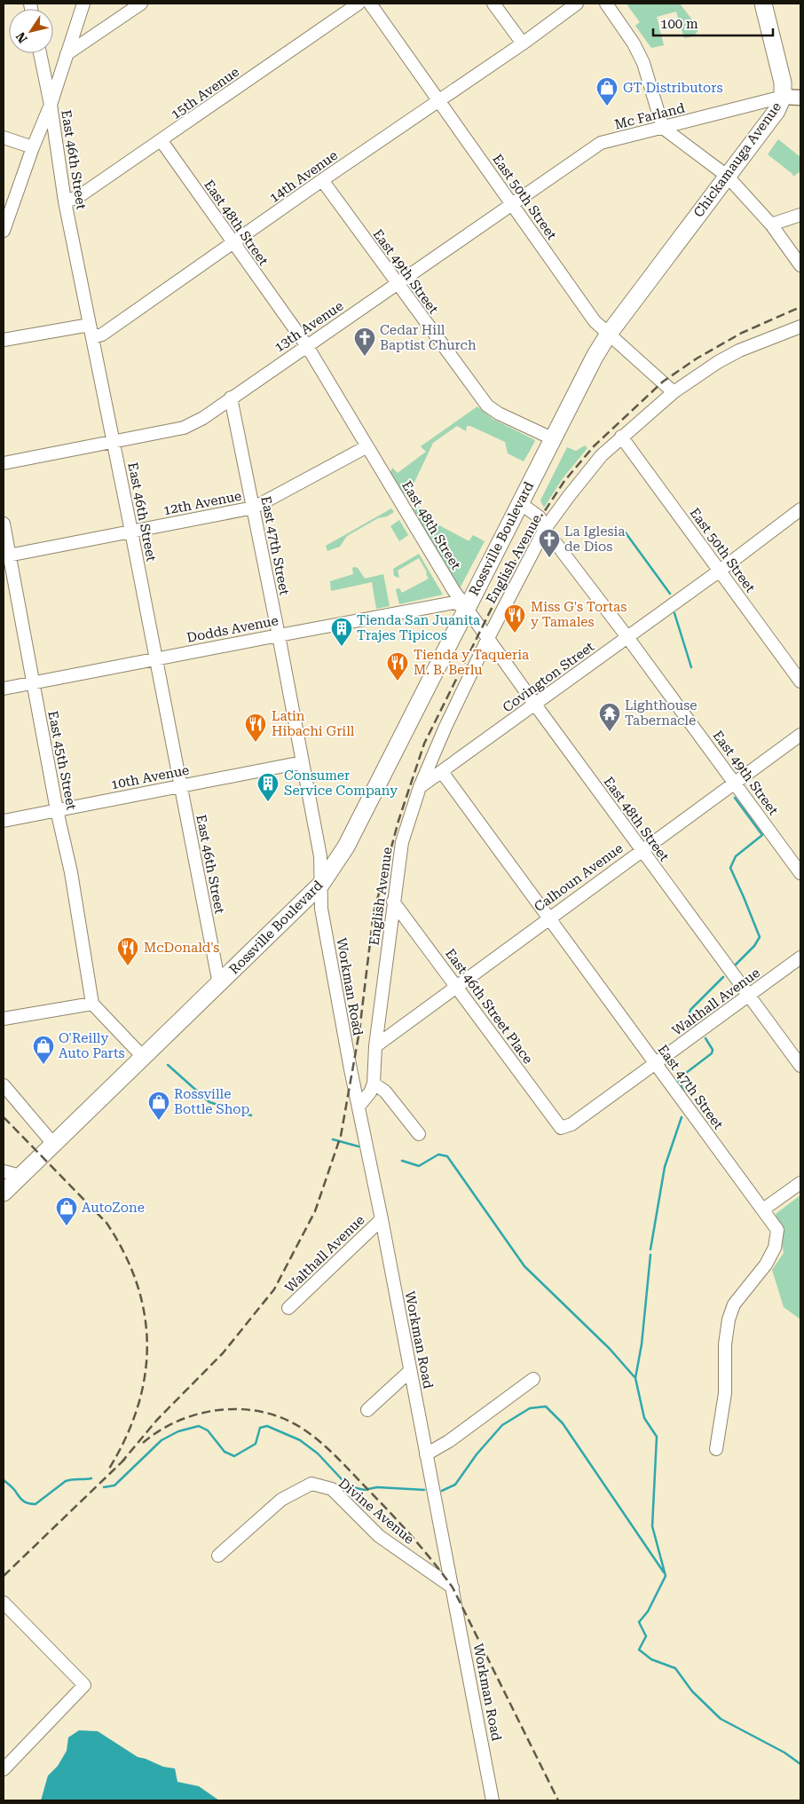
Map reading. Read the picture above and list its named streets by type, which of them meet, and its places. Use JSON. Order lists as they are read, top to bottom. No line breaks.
{"streets":{"highway":["Chickamauga Avenue","Rossville Boulevard"],"street":["15th Avenue","Mc Farland","East 46th Street","14th Avenue","East 50th Street","East 48th Street","East 49th Street","13th Avenue","12th Avenue","East 47th Street","English Avenue","Dodds Avenue","Covington Street","East 45th Street","10th Avenue","Calhoun Avenue","Workman Road","Walthall Avenue","East 46th Street Place","Divine Avenue"]},"crossings":[["15th Avenue","East 46th Street"],["15th Avenue","East 48th Street"],["Mc Farland","Chickamauga Avenue"],["Mc Farland","13th Avenue"],["East 46th Street","14th Avenue"],["East 46th Street","13th Avenue"],["East 46th Street","12th Avenue"],["East 46th Street","Rossville Boulevard"],["East 46th Street","Dodds Avenue"],["East 46th Street","10th Avenue"],["Chickamauga Avenue","Rossville Boulevard"],["14th Avenue","East 50th Street"],["14th Avenue","East 48th Street"],["14th Avenue","East 49th Street"],["East 50th Street","13th Avenue"],["East 50th Street","Rossville Boulevard"],["East 50th Street","English Avenue"],["East 50th Street","Covington Street"],["East 48th Street","13th Avenue"],["East 48th Street","12th Avenue"],["East 48th Street","Rossville Boulevard"],["East 48th Street","English Avenue"],["East 48th Street","Dodds Avenue"],["East 48th Street","Covington Street"],["East 48th Street","Calhoun Avenue"],["East 48th Street","Walthall Avenue"],["East 49th Street","13th Avenue"],["East 49th Street","Rossville Boulevard"],["East 49th Street","English Avenue"],["East 49th Street","Covington Street"],["East 49th Street","Calhoun Avenue"],["13th Avenue","East 47th Street"],["12th Avenue","East 47th Street"],["12th Avenue","East 45th Street"],["Rossville Boulevard","East 47th Street"],["Rossville Boulevard","Dodds Avenue"],["Rossville Boulevard","Workman Road"],["East 47th Street","Dodds Avenue"],["East 47th Street","Covington Street"],["East 47th Street","10th Avenue"],["East 47th Street","Calhoun Avenue"],["East 47th Street","Workman Road"],["East 47th Street","Walthall Avenue"],["English Avenue","Covington Street"],["English Avenue","Calhoun Avenue"],["English Avenue","Workman Road"],["English Avenue","East 46th Street Place"],["Dodds Avenue","East 45th Street"],["East 45th Street","10th Avenue"],["Calhoun Avenue","East 46th Street Place"],["Workman Road","Walthall Avenue"],["Workman Road","Divine Avenue"],["Walthall Avenue","East 46th Street Place"]],"places":{"shop":["GT Distributors","O'Reilly Auto Parts","Rossville Bottle Shop","AutoZone"],"church":["Cedar Hill Baptist Church","La Iglesia de Dios"],"restaurant":["Miss G's Tortas y Tamales","Tienda y Taqueria M. B. Berlu","Latin Hibachi Grill","McDonald's"],"building":["Tienda San Juanita Trajes Tipicos","Consumer Service Company"],"temple":["Lighthouse Tabernacle"]},"scale_bar":"100 m","north":"bottom left"}
